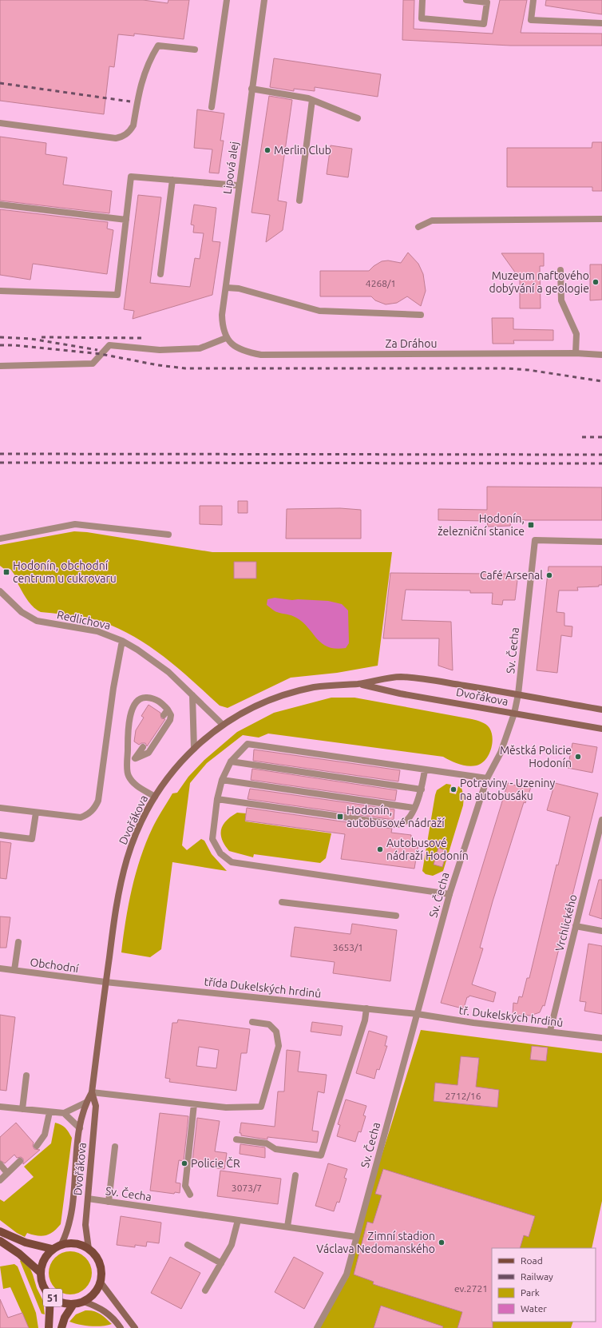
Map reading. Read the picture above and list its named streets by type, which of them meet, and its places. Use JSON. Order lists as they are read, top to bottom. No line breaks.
{"streets":{"main road":["Dvořákova","51"],"street":["Lipová alej","Za Dráhou","Redlichova","Sv. Čecha","Vrchlického","Obchodní","třída Dukelských hrdinů","tř. Dukelských hrdinů"]},"crossings":[["Lipová alej","Za Dráhou"],["Redlichova","Dvořákova"],["Sv. Čecha","Dvořákova"],["Sv. Čecha","třída Dukelských hrdinů"],["Sv. Čecha","tř. Dukelských hrdinů"],["Dvořákova","Obchodní"],["Dvořákova","třída Dukelských hrdinů"],["Dvořákova","51"],["Vrchlického","tř. Dukelských hrdinů"],["Obchodní","třída Dukelských hrdinů"],["třída Dukelských hrdinů","tř. Dukelských hrdinů"]],"places":{"other":["Merlin Club","Muzeum naftového dobývání a geologie","Café Arsenal","Městká Policie Hodonín","Potraviny - Uzeniny na autobusáku","Autobusové nádraží Hodonín","Policie ČR","Zimní stadion Václava Nedomanského"],"transit":["Hodonín, železniční stanice","Hodonín, obchodní centrum u cukrovaru","Hodonín, autobusové nádraží"]},"house_numbers":["4268/1","3653/1","2712/16","3073/7","ev.2721"],"legend":["Road","Railway","Park","Water"]}
